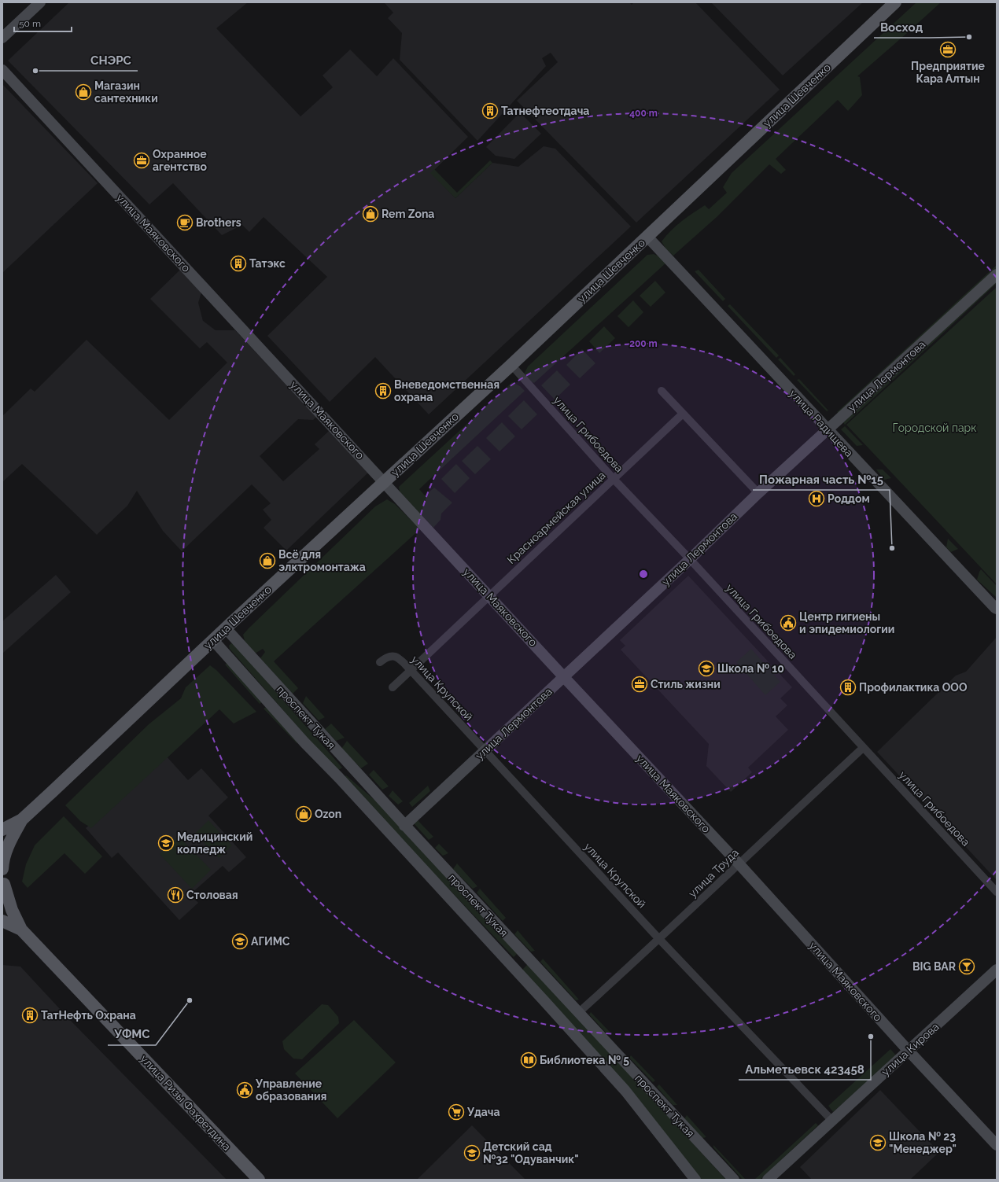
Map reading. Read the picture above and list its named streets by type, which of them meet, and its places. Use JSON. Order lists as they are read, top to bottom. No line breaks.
{"streets":{"main road":["улица Шевченко","улица Ризы Фахретдина"],"street":["улица Маяковского","улица Лермонтова","улица Радищева","улица Грибоедова","Красноармейская улица","улица Крупской","проспект Тукая","улица Труда","улица Кирова"]},"crossings":[["улица Шевченко","улица Маяковского"],["улица Шевченко","улица Радищева"],["улица Шевченко","улица Грибоедова"],["улица Шевченко","проспект Тукая"],["улица Маяковского","улица Лермонтова"],["улица Маяковского","Красноармейская улица"],["улица Маяковского","улица Труда"],["улица Маяковского","улица Кирова"],["улица Лермонтова","улица Радищева"],["улица Лермонтова","улица Грибоедова"],["улица Лермонтова","улица Крупской"],["улица Лермонтова","проспект Тукая"],["улица Грибоедова","Красноармейская улица"],["улица Грибоедова","улица Труда"],["Красноармейская улица","улица Крупской"],["улица Крупской","улица Труда"],["улица Крупской","улица Кирова"],["проспект Тукая","улица Труда"]],"parks":["Городской парк"],"places":{"other":["Восход","СНЭРС","Пожарная часть №15","УФМС","Альметьевск 423458"],"office":["Предприятие Кара Алтын","Охранное агентство","Стиль жизни"],"shop":["Магазин сантехники","Rem Zona","Всё для элктромонтажа","Ozon"],"building":["Татнефтеотдача","Татэкс","Вневедомственная охрана","Профилактика ООО","ТатНефть Охрана"],"cafe":["Brothers"],"hospital":["Роддом"],"public building":["Центр гигиены и эпидемиологии","Управление образования"],"school or university":["Школа № 10","Медицинский колледж","АГИМС","Школа № 23 \"Менеджер\"","Детский сад №32 \"Одуванчик\""],"restaurant":["Столовая"],"bar":["BIG BAR"],"library":["Библиотека № 5"],"supermarket":["Удача"]},"scale_bar":"50 m","rings":["400 m","200 m"]}
